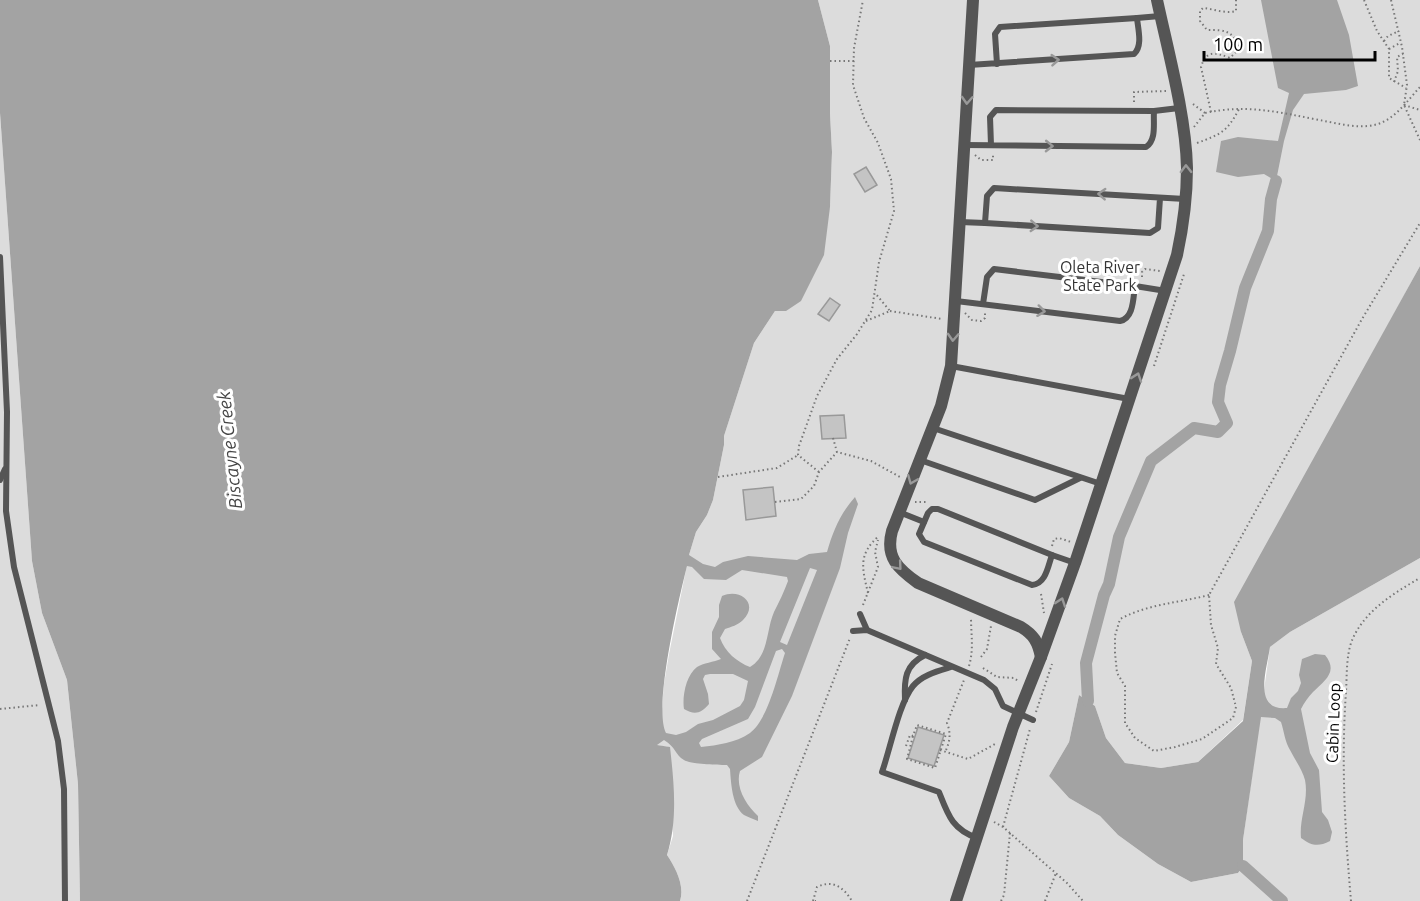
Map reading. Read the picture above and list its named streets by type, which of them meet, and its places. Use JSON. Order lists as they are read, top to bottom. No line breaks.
{"streets":{"path":["Cabin Loop"]},"water":["Biscayne Creek"],"parks":["Oleta River State Park"],"scale_bar":"100 m"}
